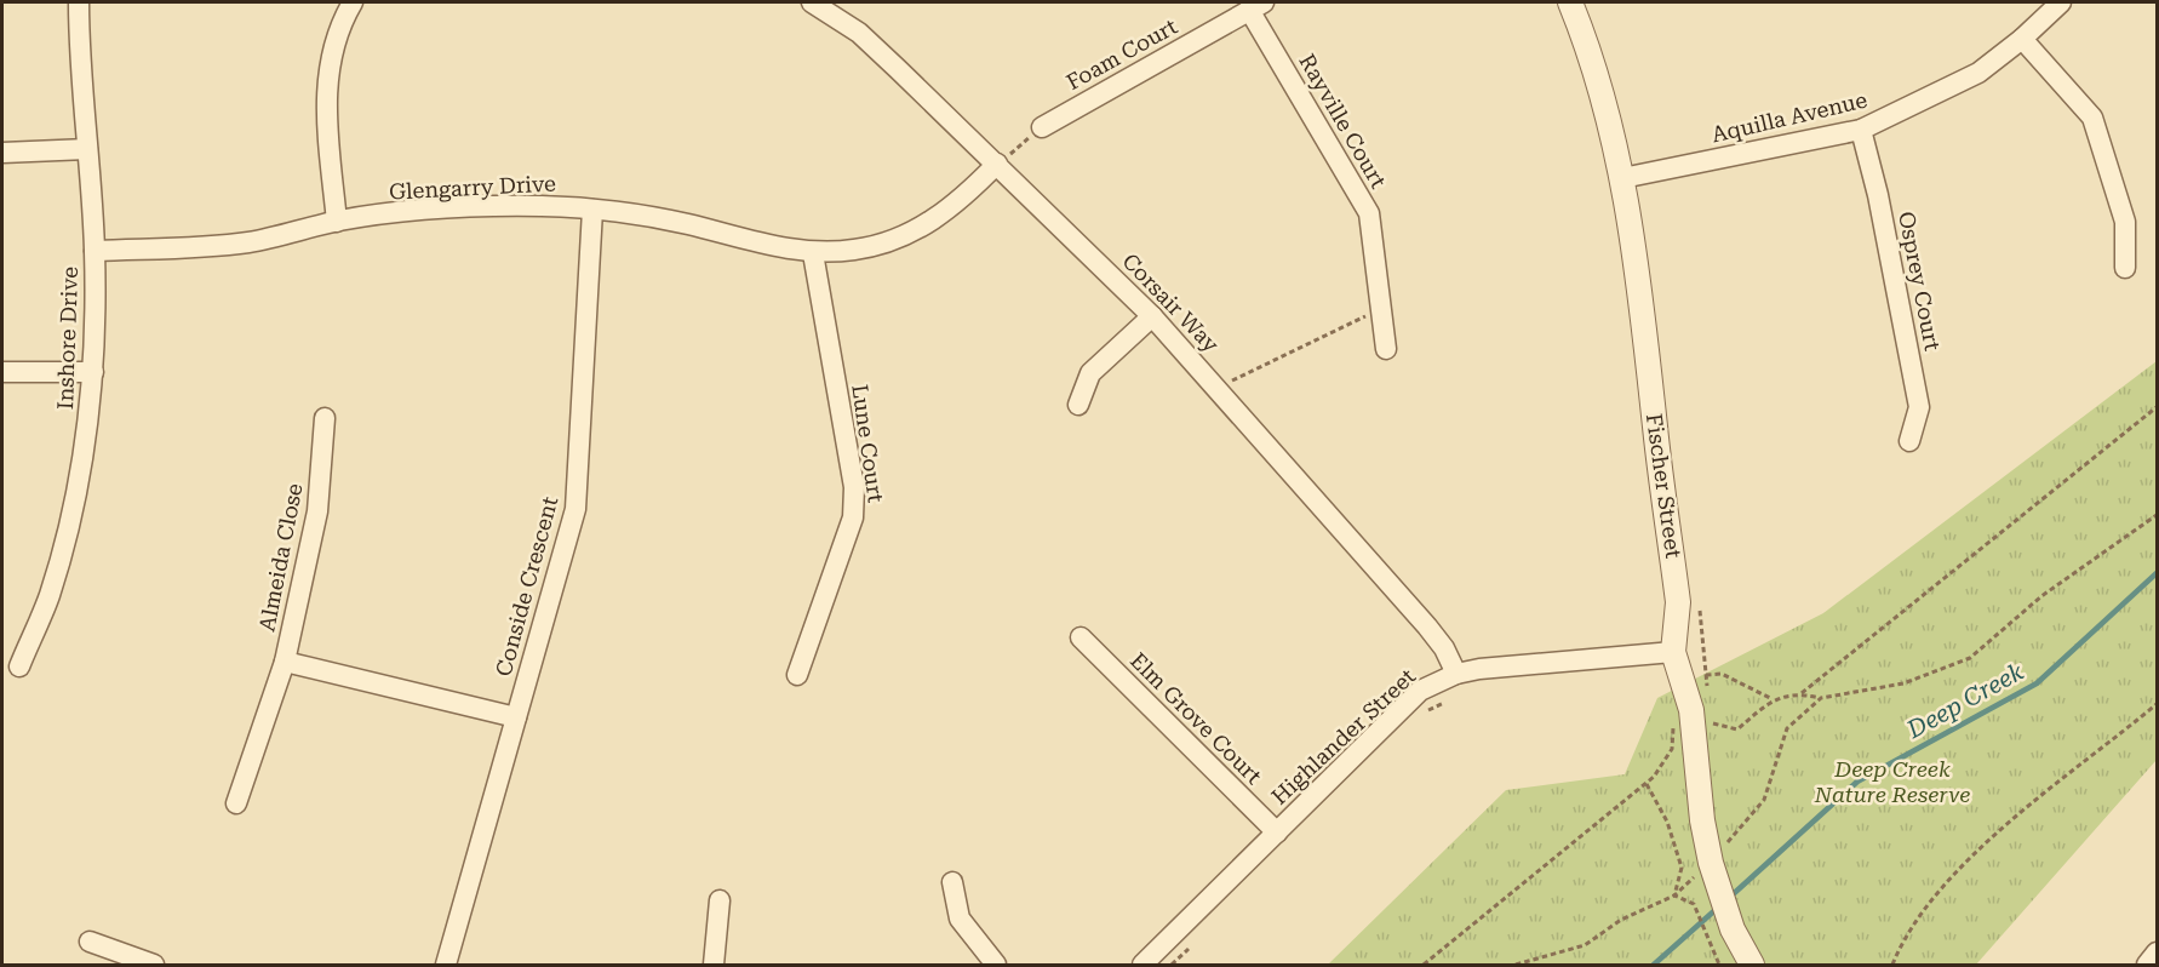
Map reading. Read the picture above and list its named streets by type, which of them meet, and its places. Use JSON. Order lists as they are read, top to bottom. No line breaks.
{"streets":{"street":["Foam Court","Aquilla Avenue","Rayville Court","Glengarry Drive","Osprey Court","Corsair Way","Inshore Drive","Lune Court","Fischer Street","Almeida Close","Conside Crescent","Elm Grove Court","Highlander Street"]},"crossings":[["Foam Court","Rayville Court"],["Aquilla Avenue","Osprey Court"],["Aquilla Avenue","Fischer Street"],["Glengarry Drive","Corsair Way"],["Glengarry Drive","Inshore Drive"],["Glengarry Drive","Lune Court"],["Glengarry Drive","Conside Crescent"],["Corsair Way","Highlander Street"],["Fischer Street","Highlander Street"],["Almeida Close","Conside Crescent"],["Elm Grove Court","Highlander Street"]],"water":["Deep Creek"],"parks":["Deep Creek Nature Reserve"]}
